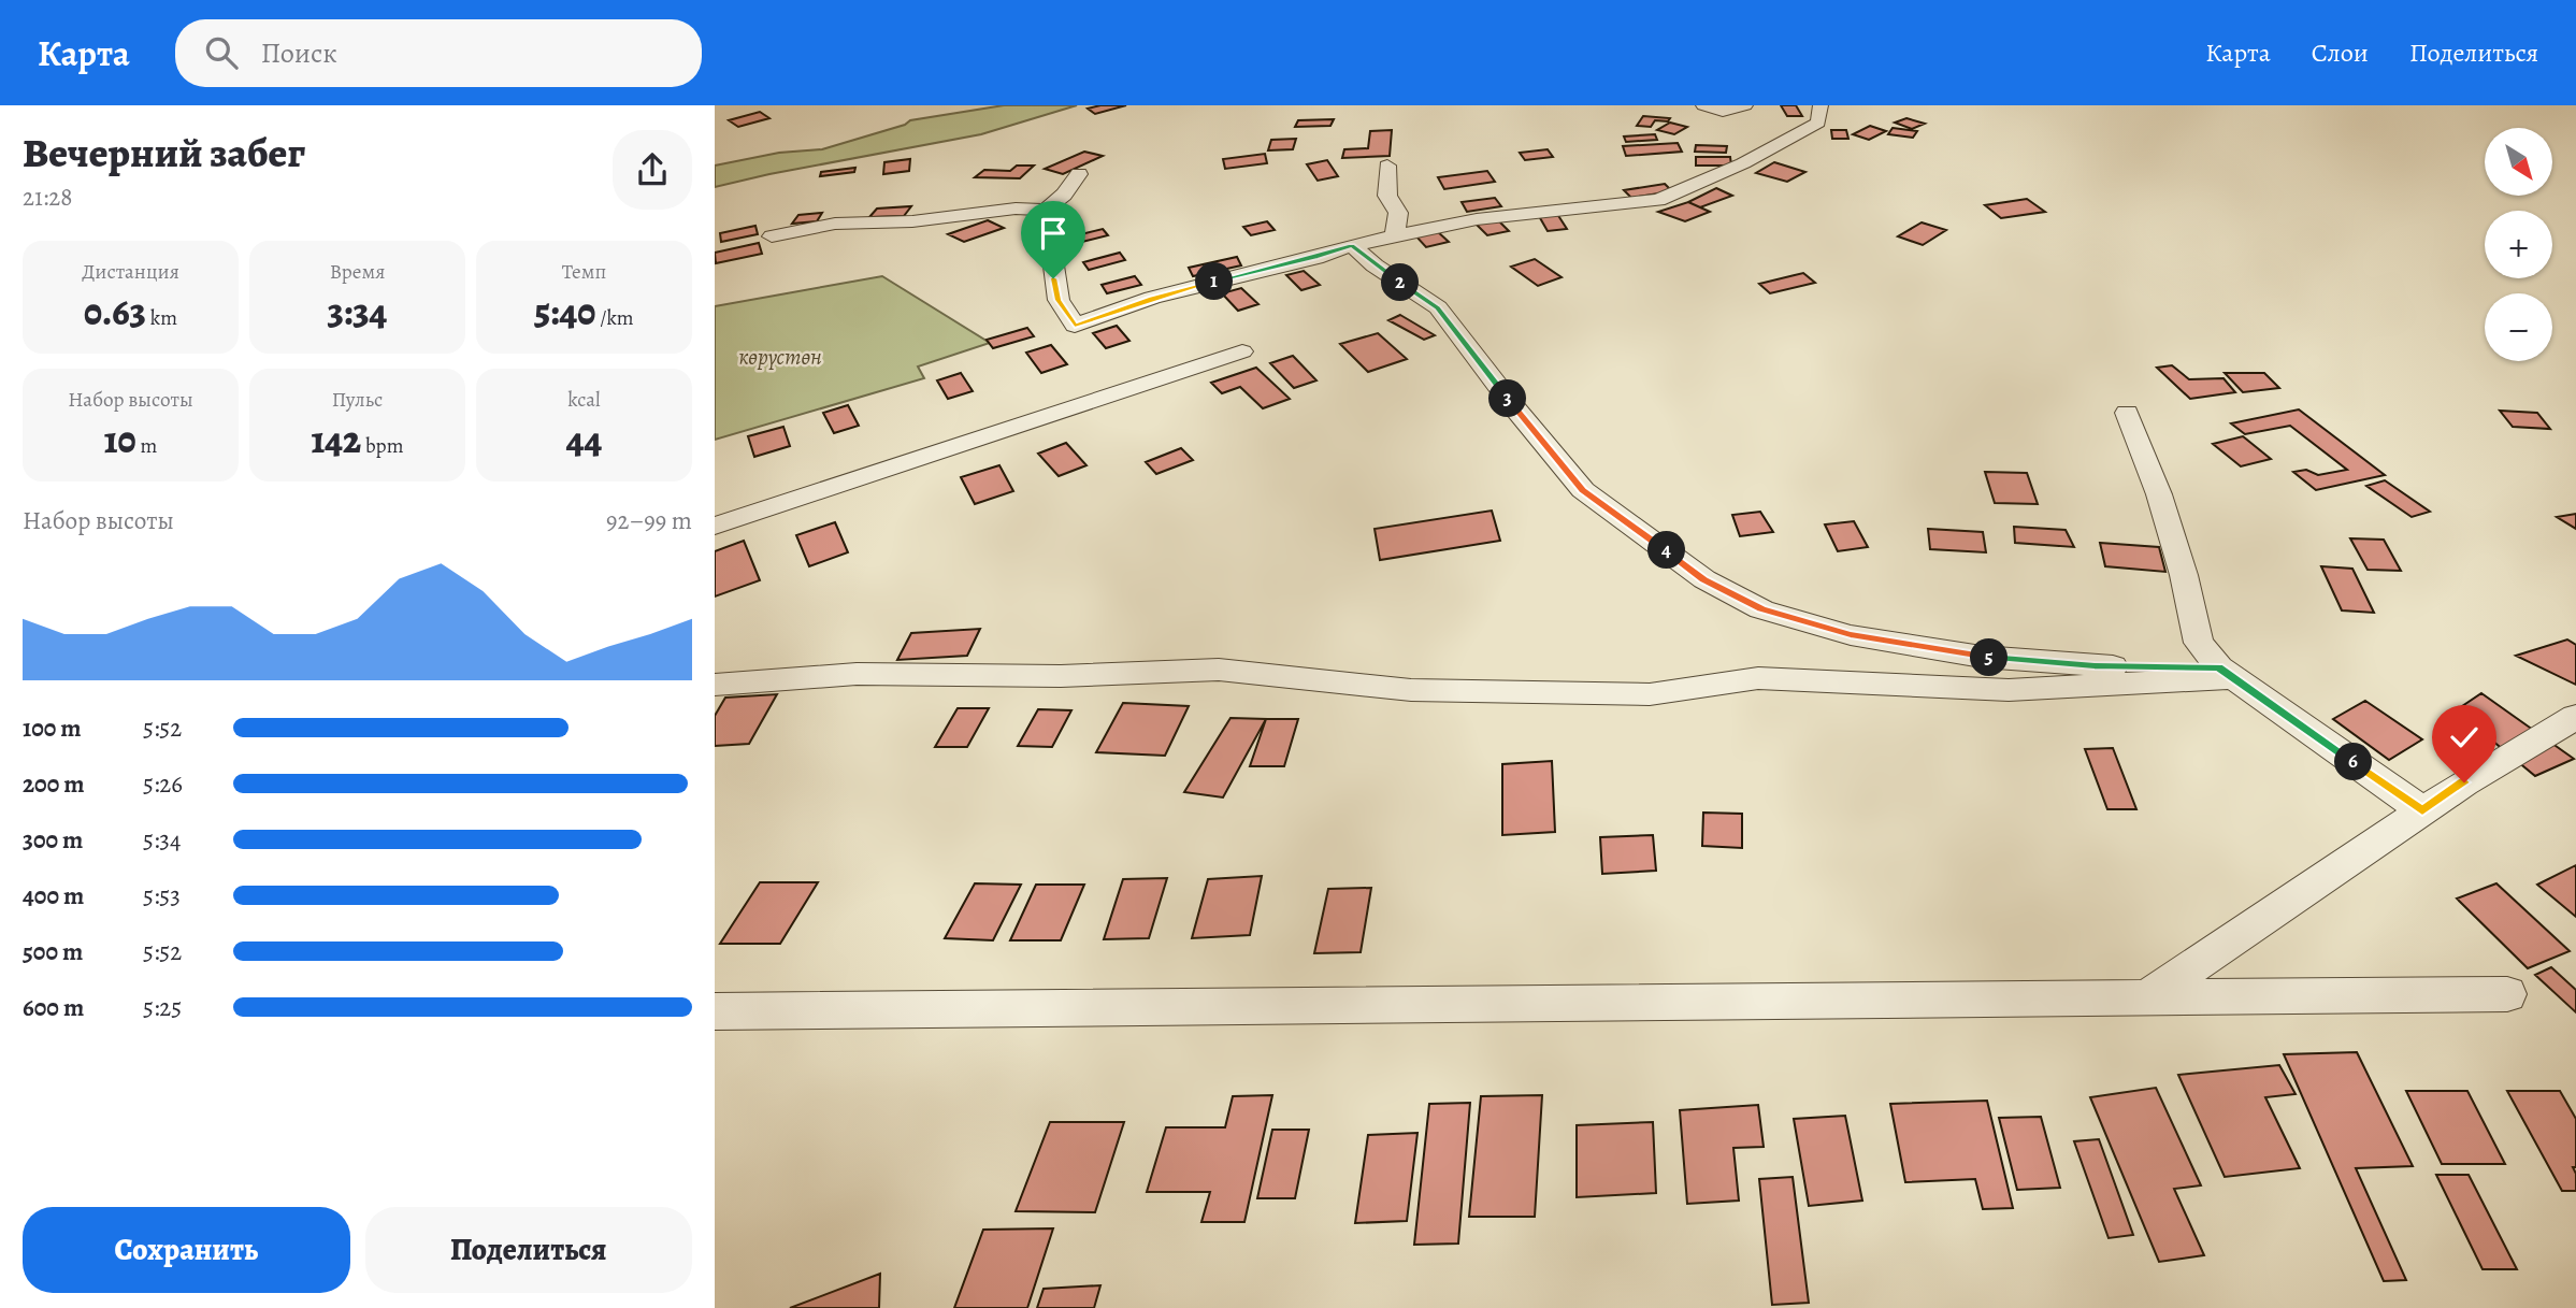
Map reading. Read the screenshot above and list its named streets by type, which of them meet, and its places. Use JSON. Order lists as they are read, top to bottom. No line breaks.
{"parks":["көрүстөн"],"north":"bottom right","page":{"header":"Карта","search":"Поиск","nav":["Карта","Слои","Поделиться"],"heading":["Вечерний забег","21:28"],"map_buttons":["+","−"],"stats":[["Дистанция","0.63 km"],["Время","3:34"],["Темп","5:40 /km"],["Набор высоты","10 m"],["Пульс","142 bpm"],["kcal","44"]],"pins":["1","2","3","4","5","6"],"chart":["Набор высоты","92–99 m"],"list":[{"name":"100 m","note":"5:52"},{"name":"200 m","note":"5:26"},{"name":"300 m","note":"5:34"},{"name":"400 m","note":"5:53"},{"name":"500 m","note":"5:52"},{"name":"600 m","note":"5:25"}],"buttons":["Сохранить","Поделиться"]}}
